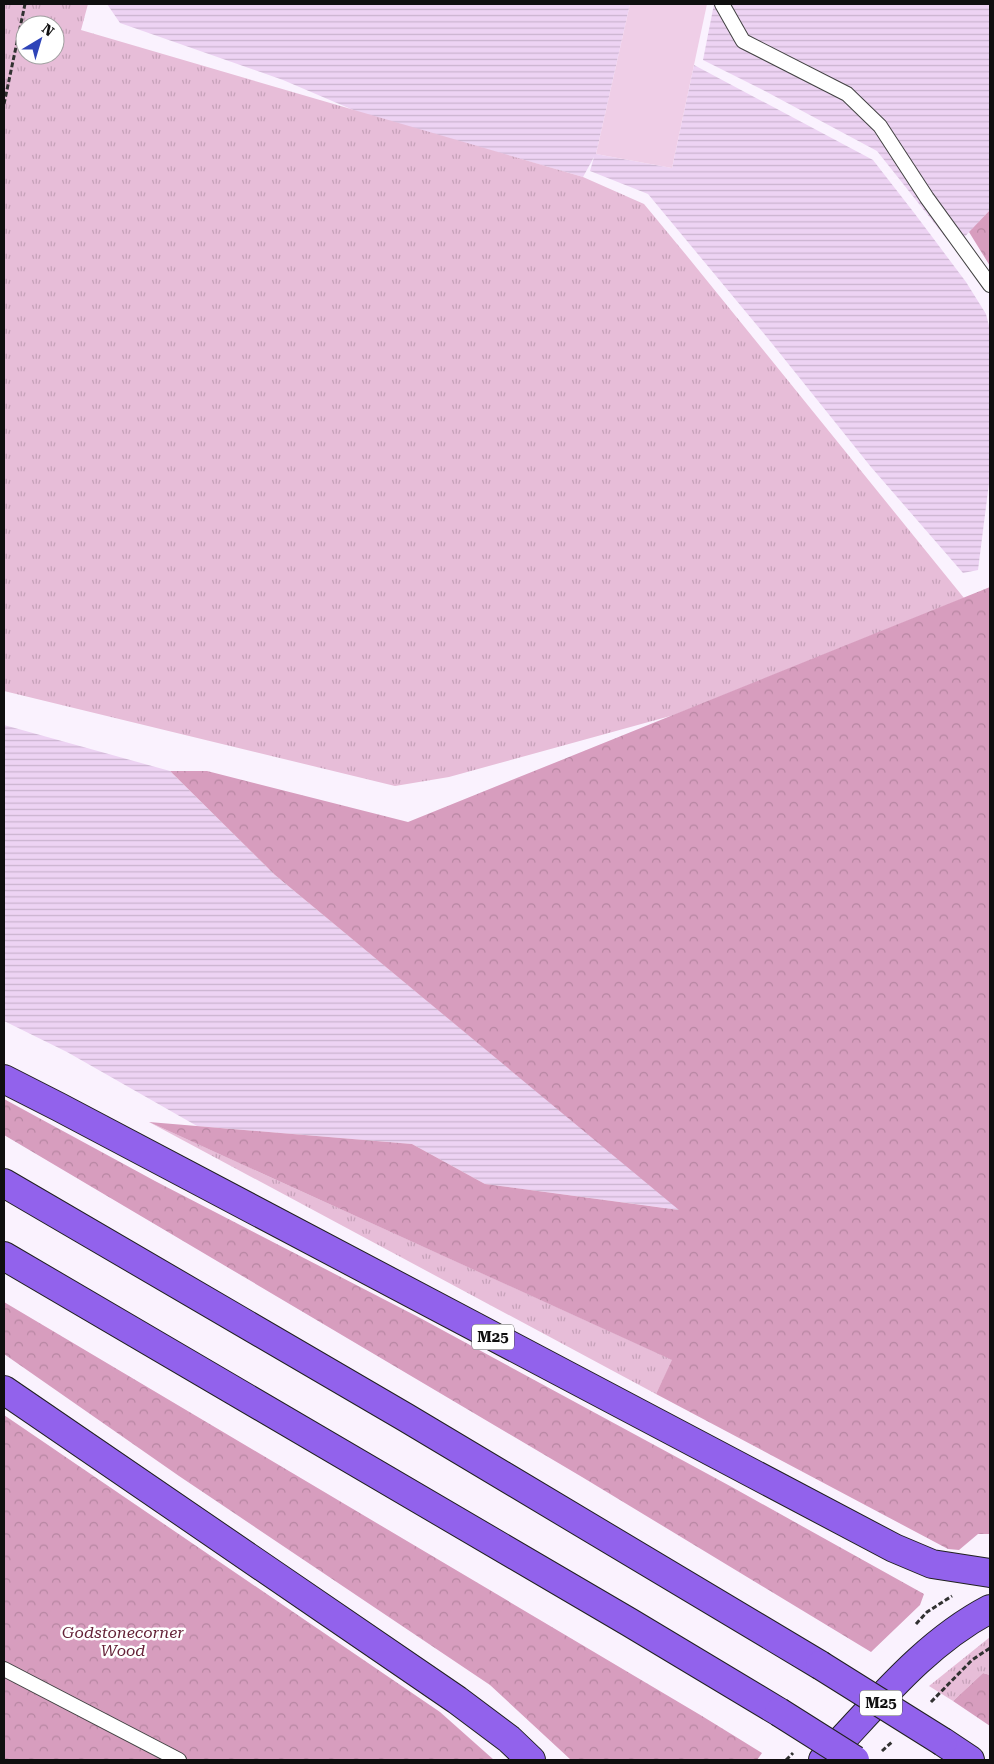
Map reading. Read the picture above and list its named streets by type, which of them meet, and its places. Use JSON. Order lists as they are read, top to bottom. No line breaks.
{"streets":{"highway":["M25"]},"parks":["Godstonecorner Wood"],"north":"top right"}
